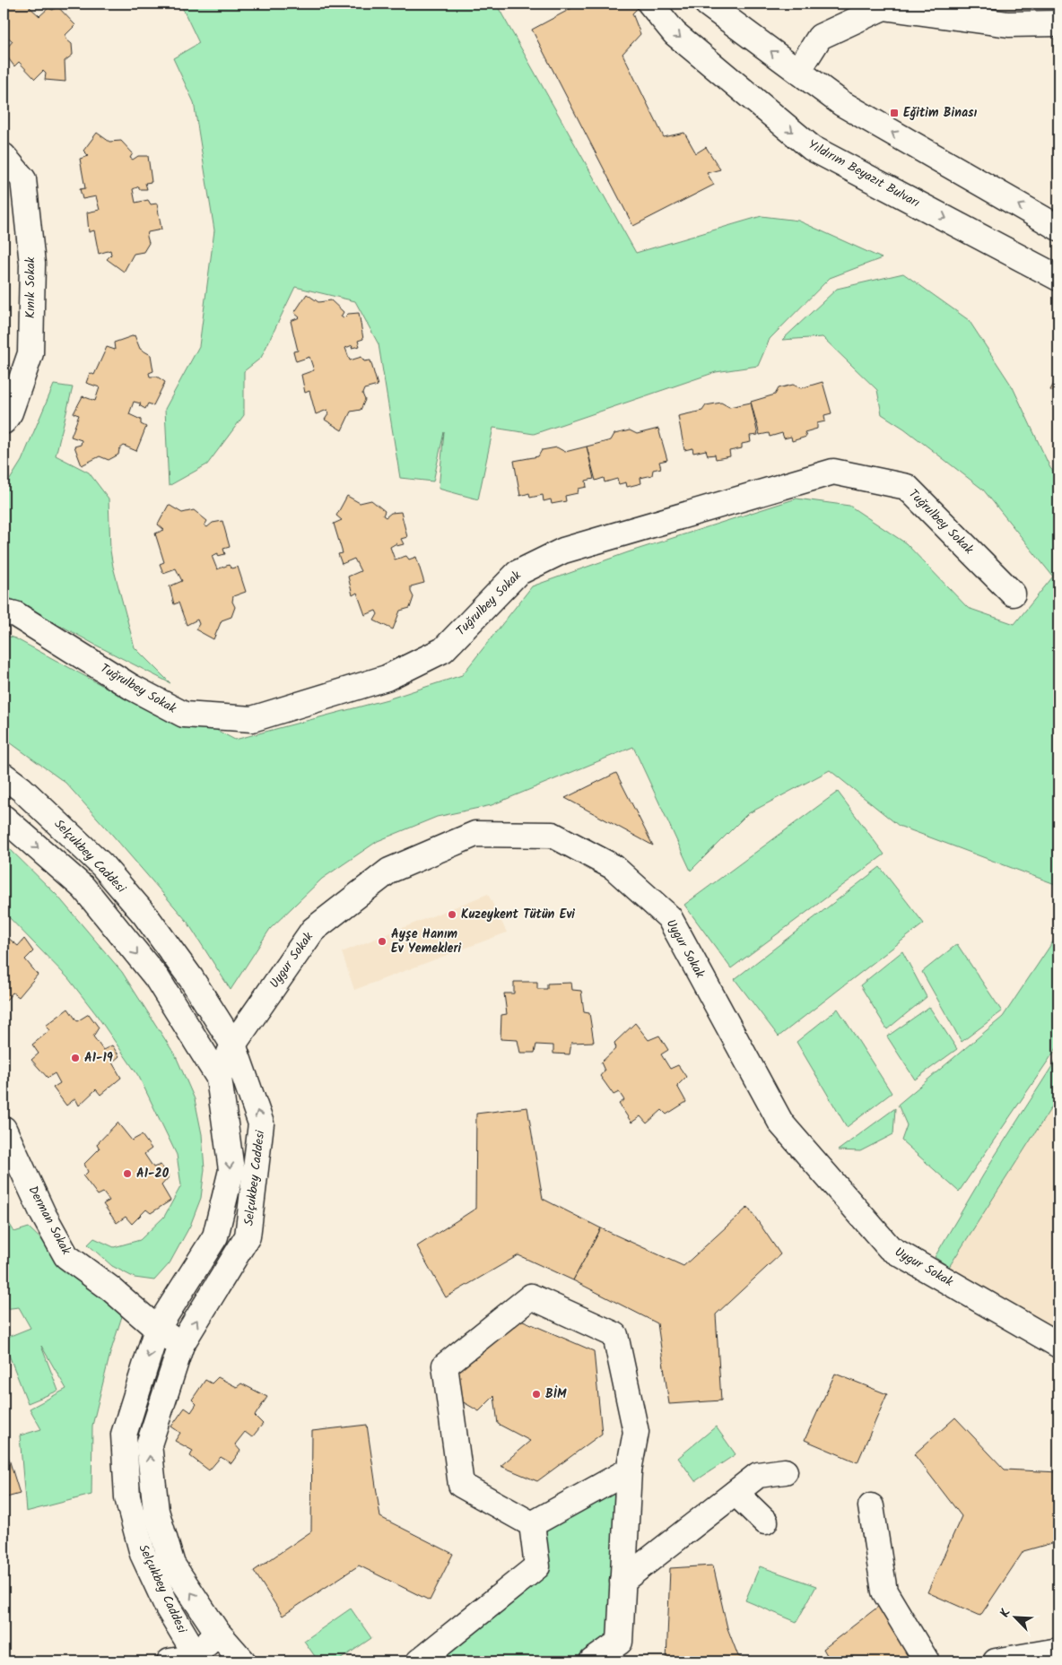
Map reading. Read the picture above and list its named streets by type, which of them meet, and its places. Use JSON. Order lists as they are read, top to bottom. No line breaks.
{"streets":{"street":["Yıldırım Beyazıt Bulvarı","Kınık Sokak","Tuğrulbey Sokak","Selçukbey Caddesi","Uygur Sokak","Derman Sokak"]},"crossings":[["Selçukbey Caddesi","Uygur Sokak"],["Selçukbey Caddesi","Derman Sokak"]],"places":{"transit":["Eğitim Binası"],"other":["Kuzeykent Tütün Evi","Ayşe Hanım Ev Yemekleri","A1-19","A1-20","BİM"]},"north":"top left"}
